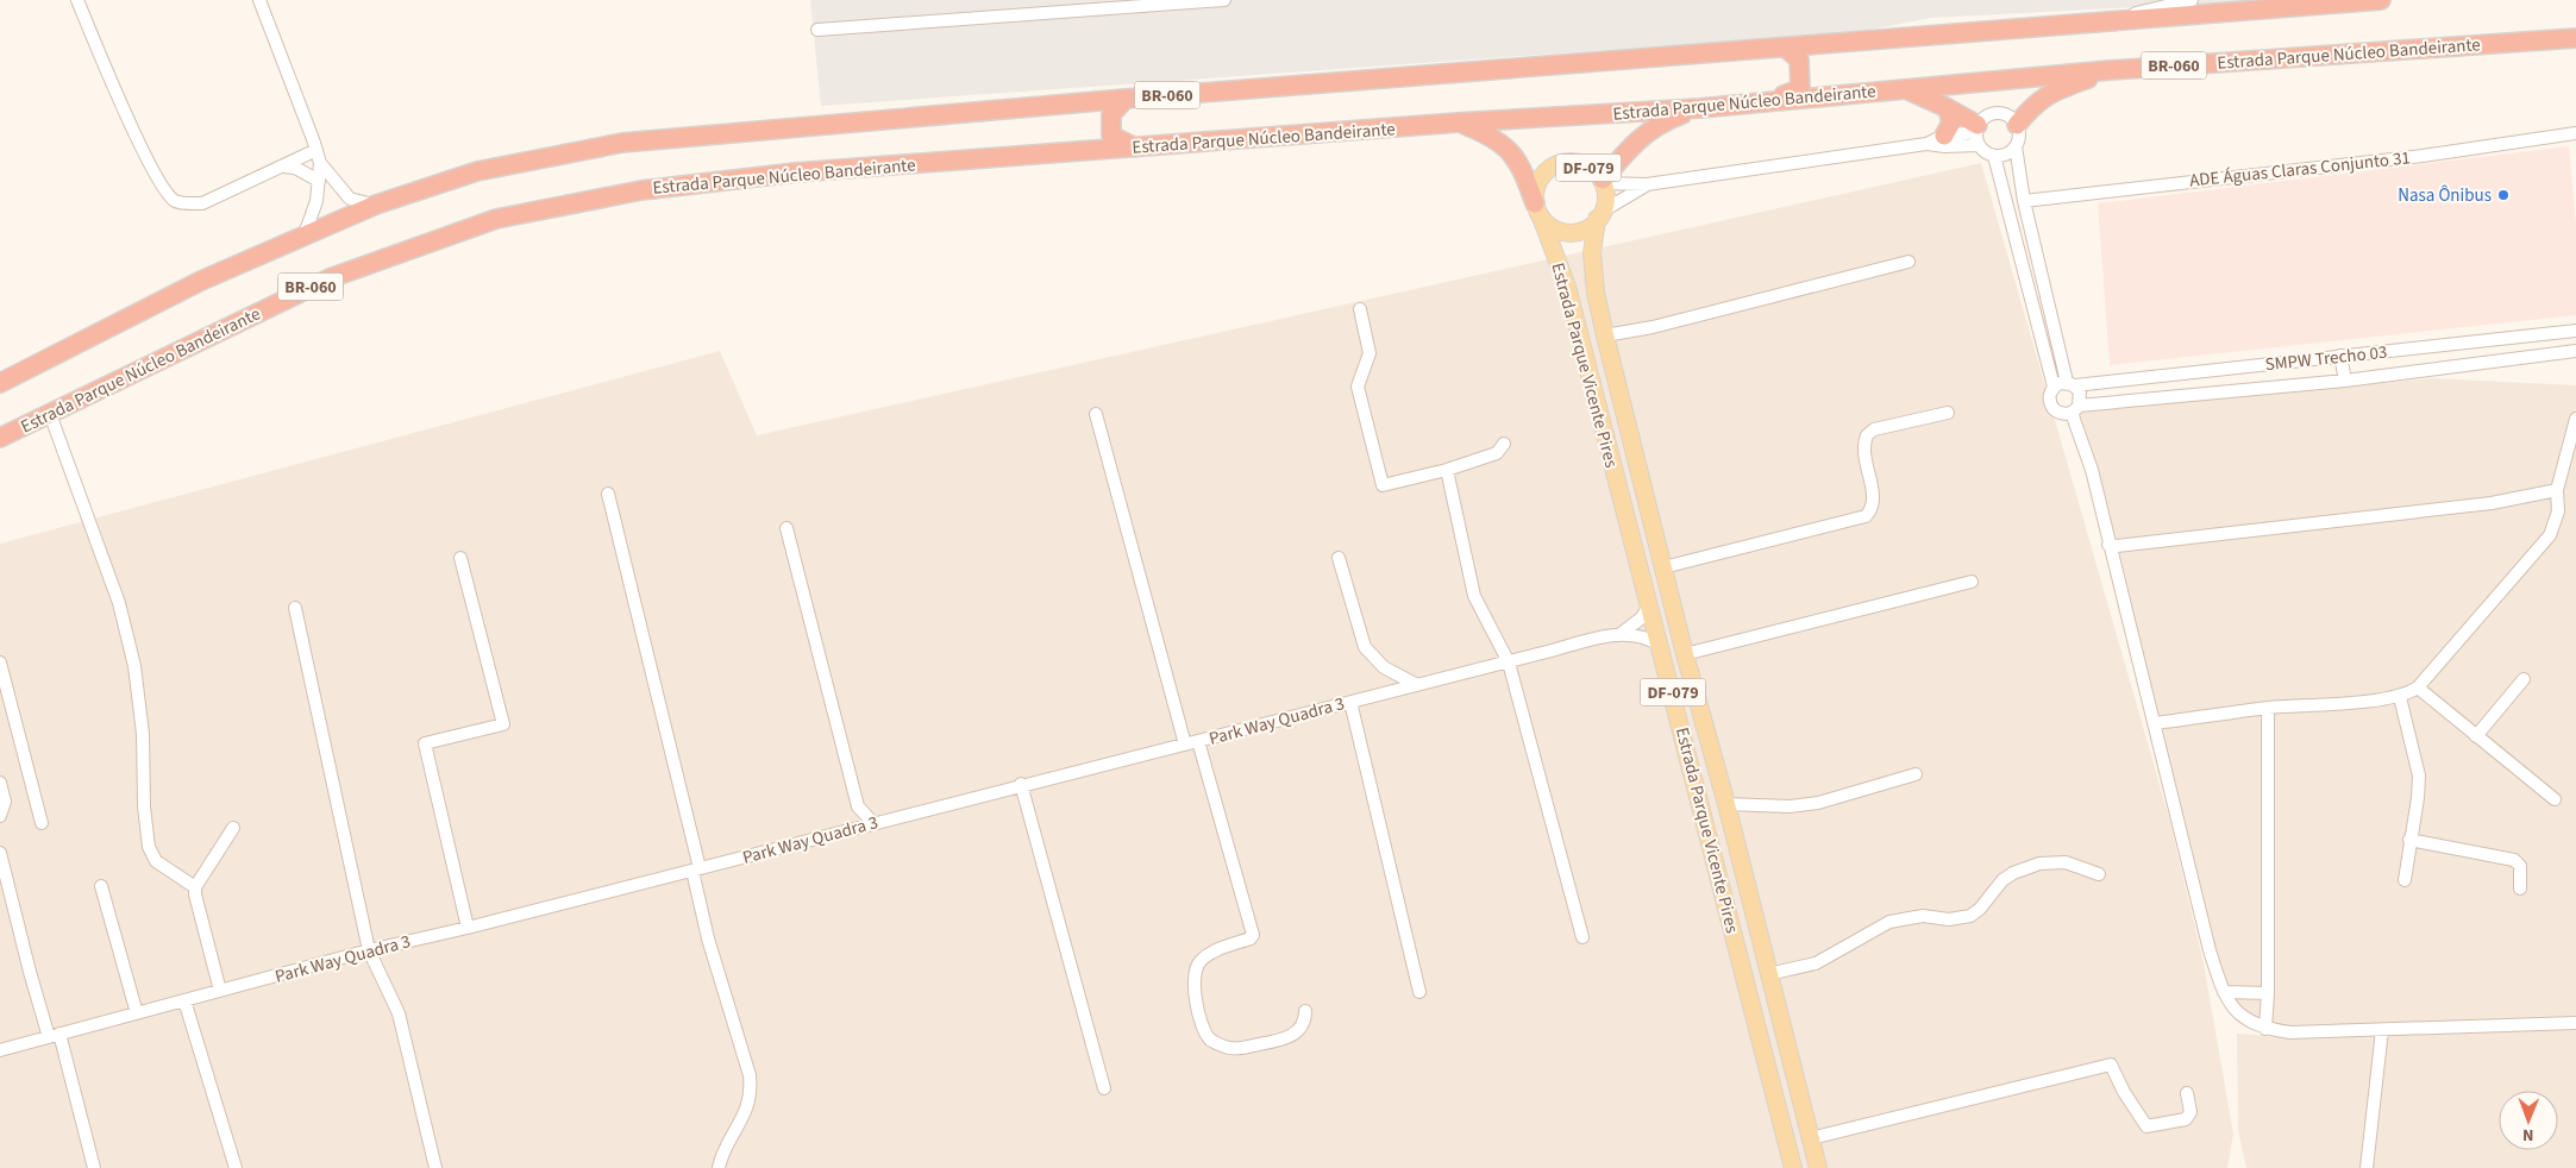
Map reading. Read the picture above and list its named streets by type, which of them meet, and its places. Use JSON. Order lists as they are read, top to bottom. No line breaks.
{"streets":{"highway":["Estrada Parque Núcleo Bandeirante","BR-060"],"main road":["DF-079","Estrada Parque Vicente Pires"],"street":["ADE Águas Claras Conjunto 31","SMPW Trecho 03","Park Way Quadra 3"]},"crossings":[["DF-079","Estrada Parque Vicente Pires"],["Estrada Parque Vicente Pires","Park Way Quadra 3"]],"places":["Nasa Ônibus"],"north":"bottom"}
